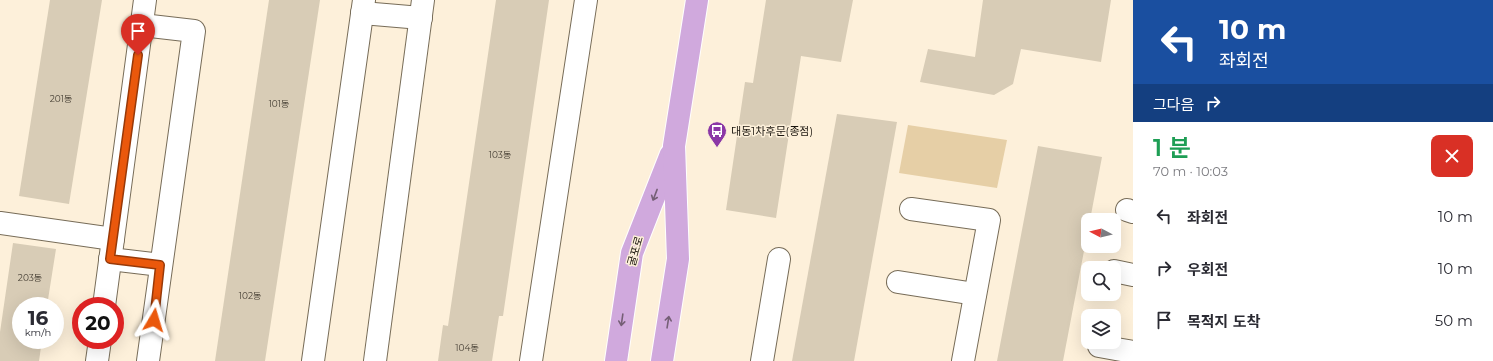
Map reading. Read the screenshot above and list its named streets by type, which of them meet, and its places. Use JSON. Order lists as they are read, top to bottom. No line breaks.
{"streets":{"main road":["굴포로"]},"places":{"bus stop":["대동1차후문(종점)"]},"house_numbers":["201동","101동","103동","203동","102동","104동"],"north":"left","page":{"turn":["10 m","좌회전"],"then":"그다음","heading":["1 분","70 m · 10:03"],"list":[{"name":"좌회전","value":"10 m"},{"name":"우회전","value":"10 m"},{"name":"목적지 도착","value":"50 m"}],"speed":"16 km/h","limit":"20"}}
